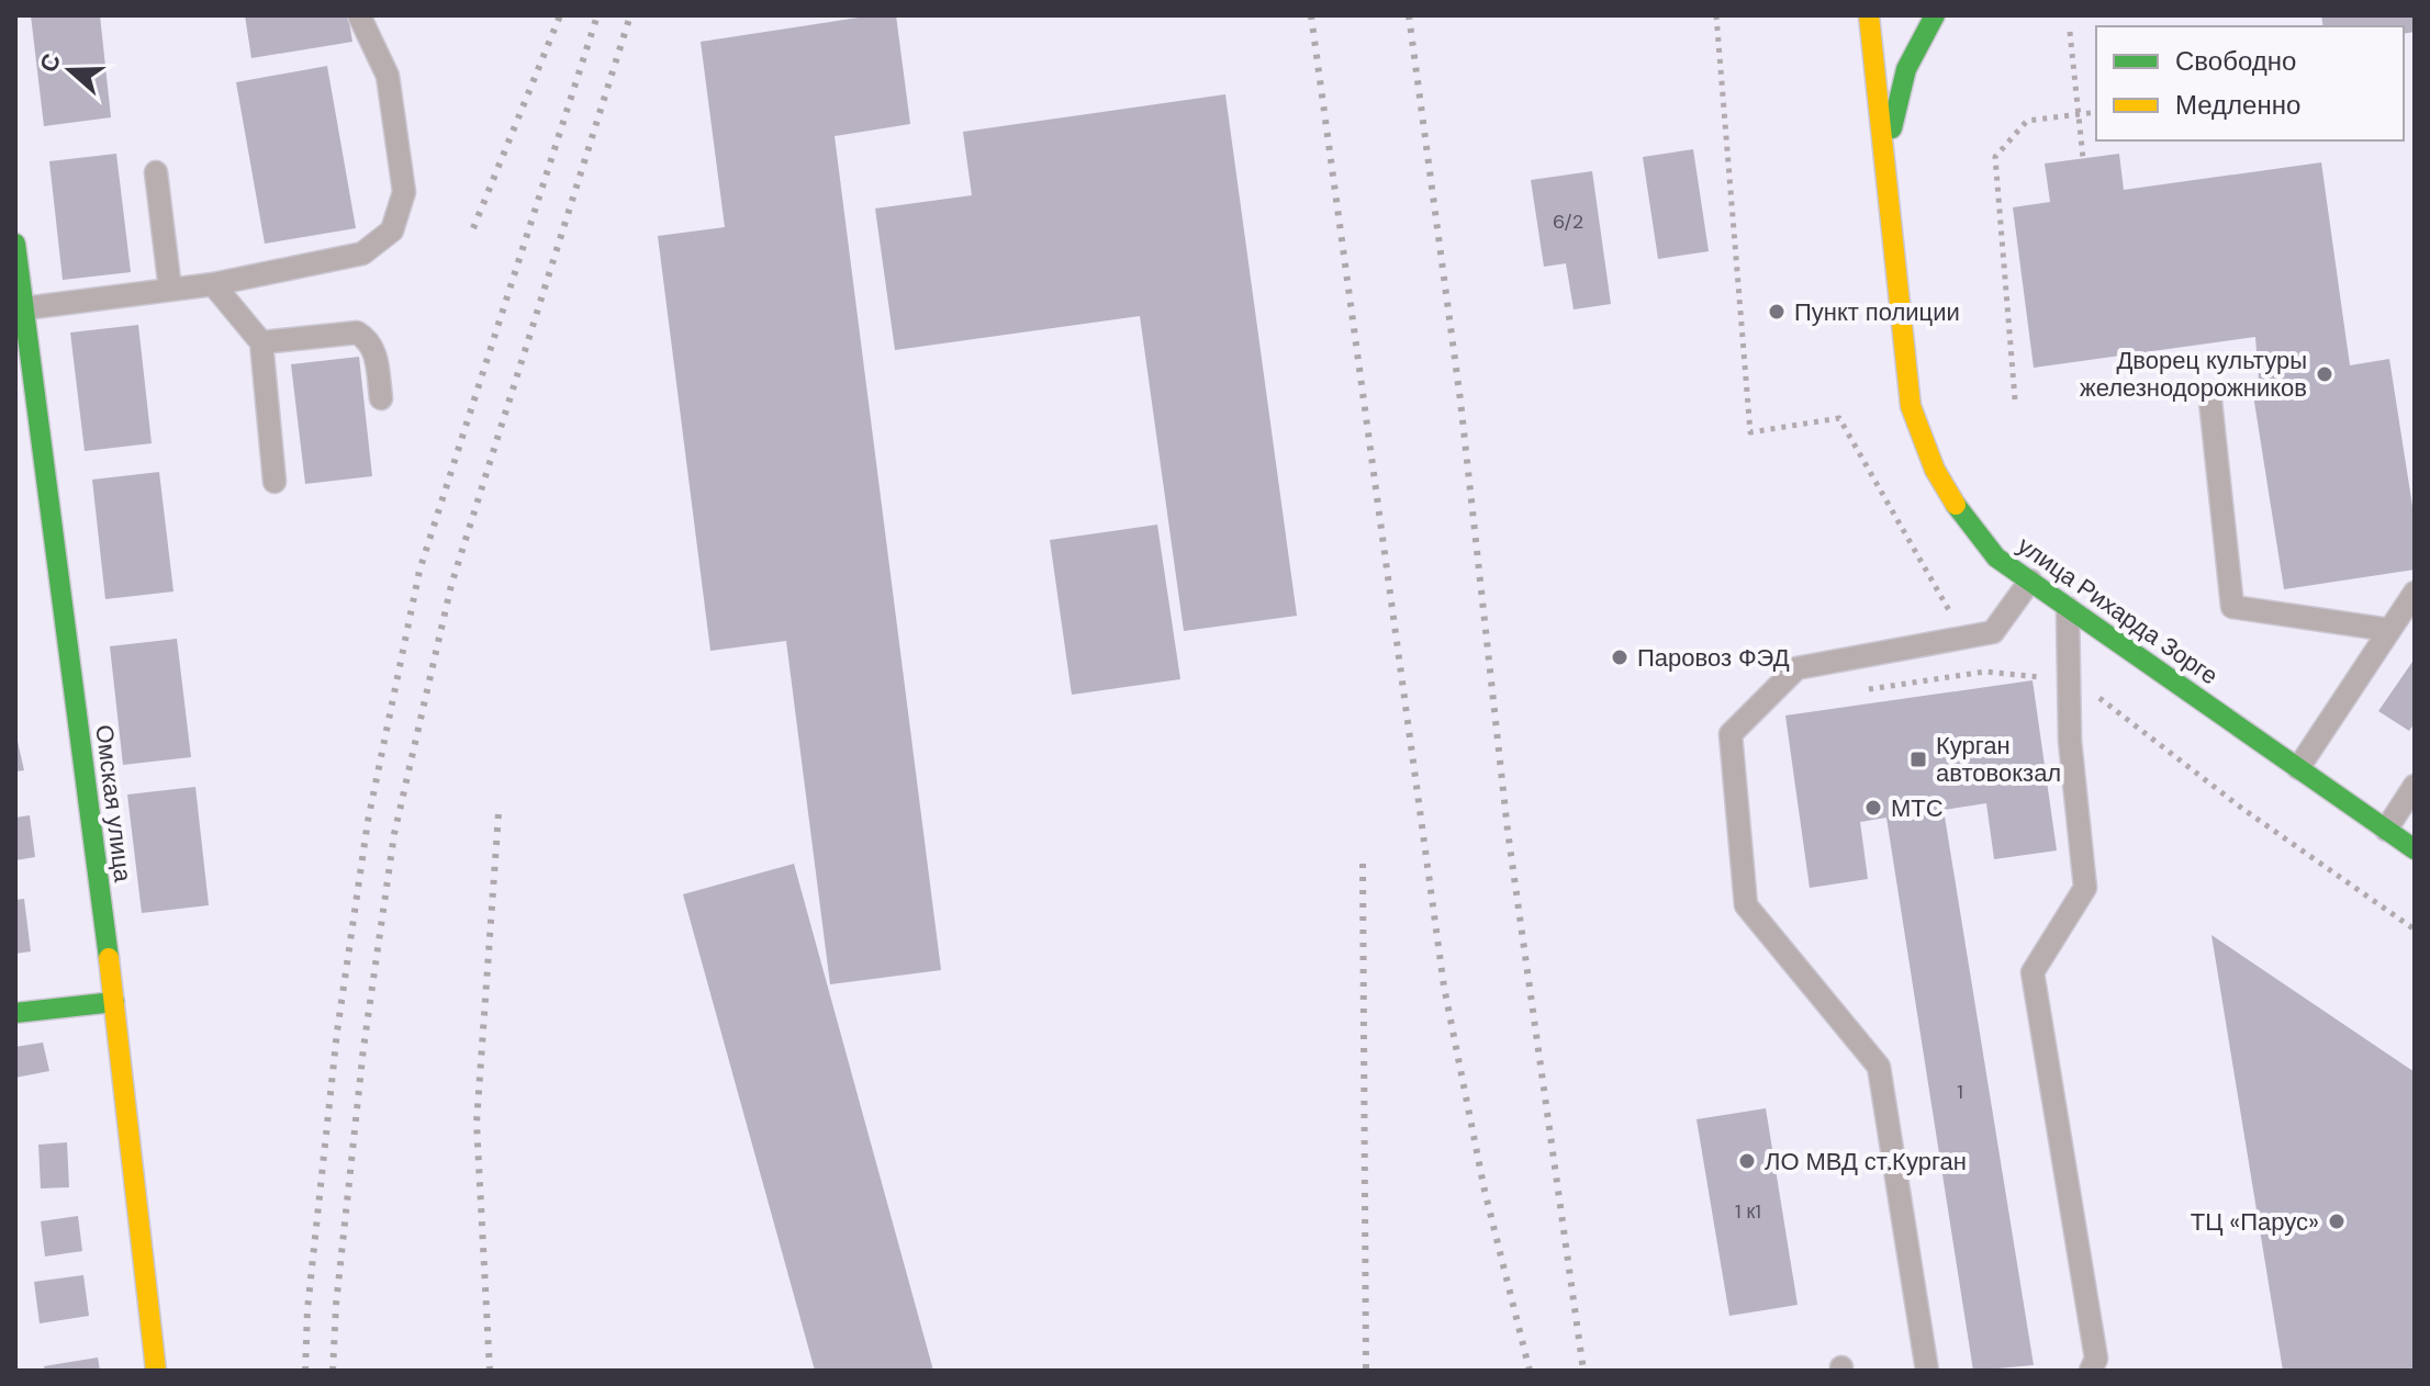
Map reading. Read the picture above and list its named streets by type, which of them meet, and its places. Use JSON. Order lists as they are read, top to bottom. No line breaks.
{"streets":{"main road":["улица Рихарда Зорге","Омская улица"]},"places":{"other":["Пункт полиции","Дворец культуры железнодорожников","Паровоз ФЭД","МТС","ЛО МВД ст.Курган","ТЦ «Парус»"],"transit":["Курган автовокзал"]},"house_numbers":["6/2","1","1 к1"],"legend":["Свободно","Медленно"],"north":"left"}
